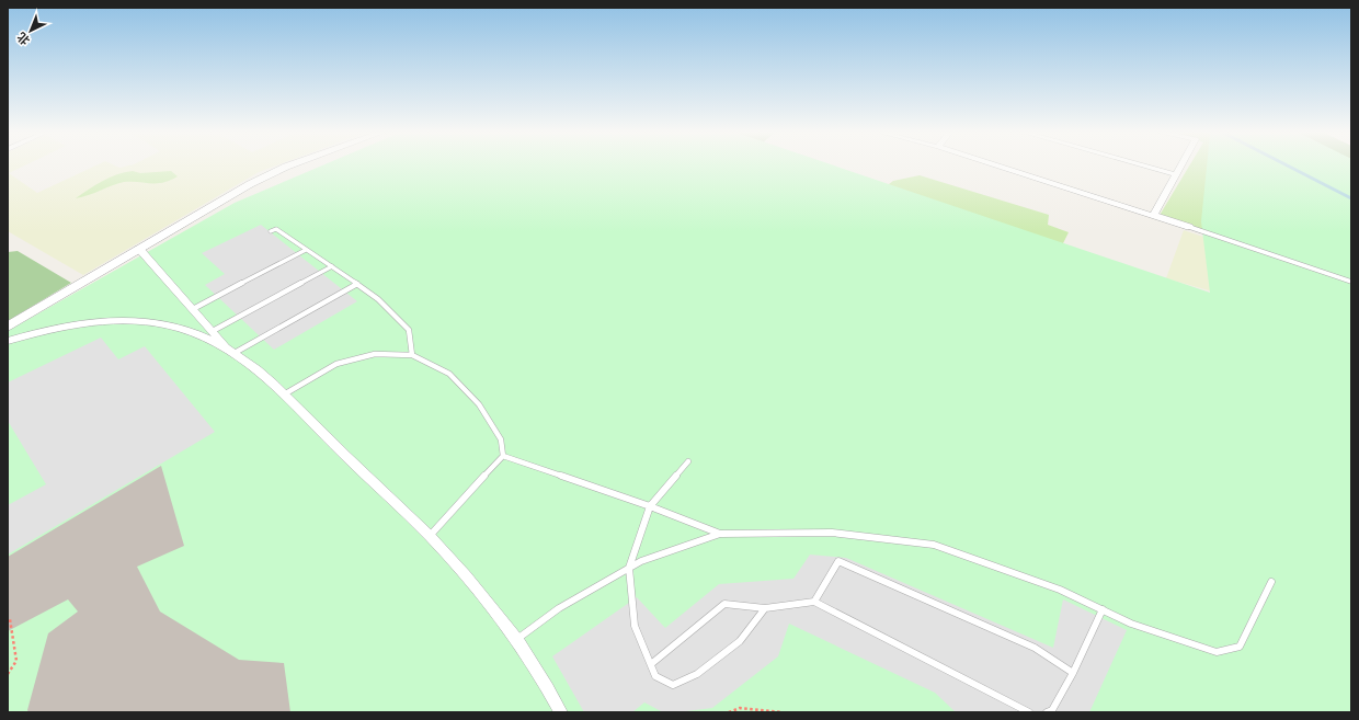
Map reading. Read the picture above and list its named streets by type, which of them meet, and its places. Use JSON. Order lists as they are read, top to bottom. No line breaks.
{"north":"bottom left"}
